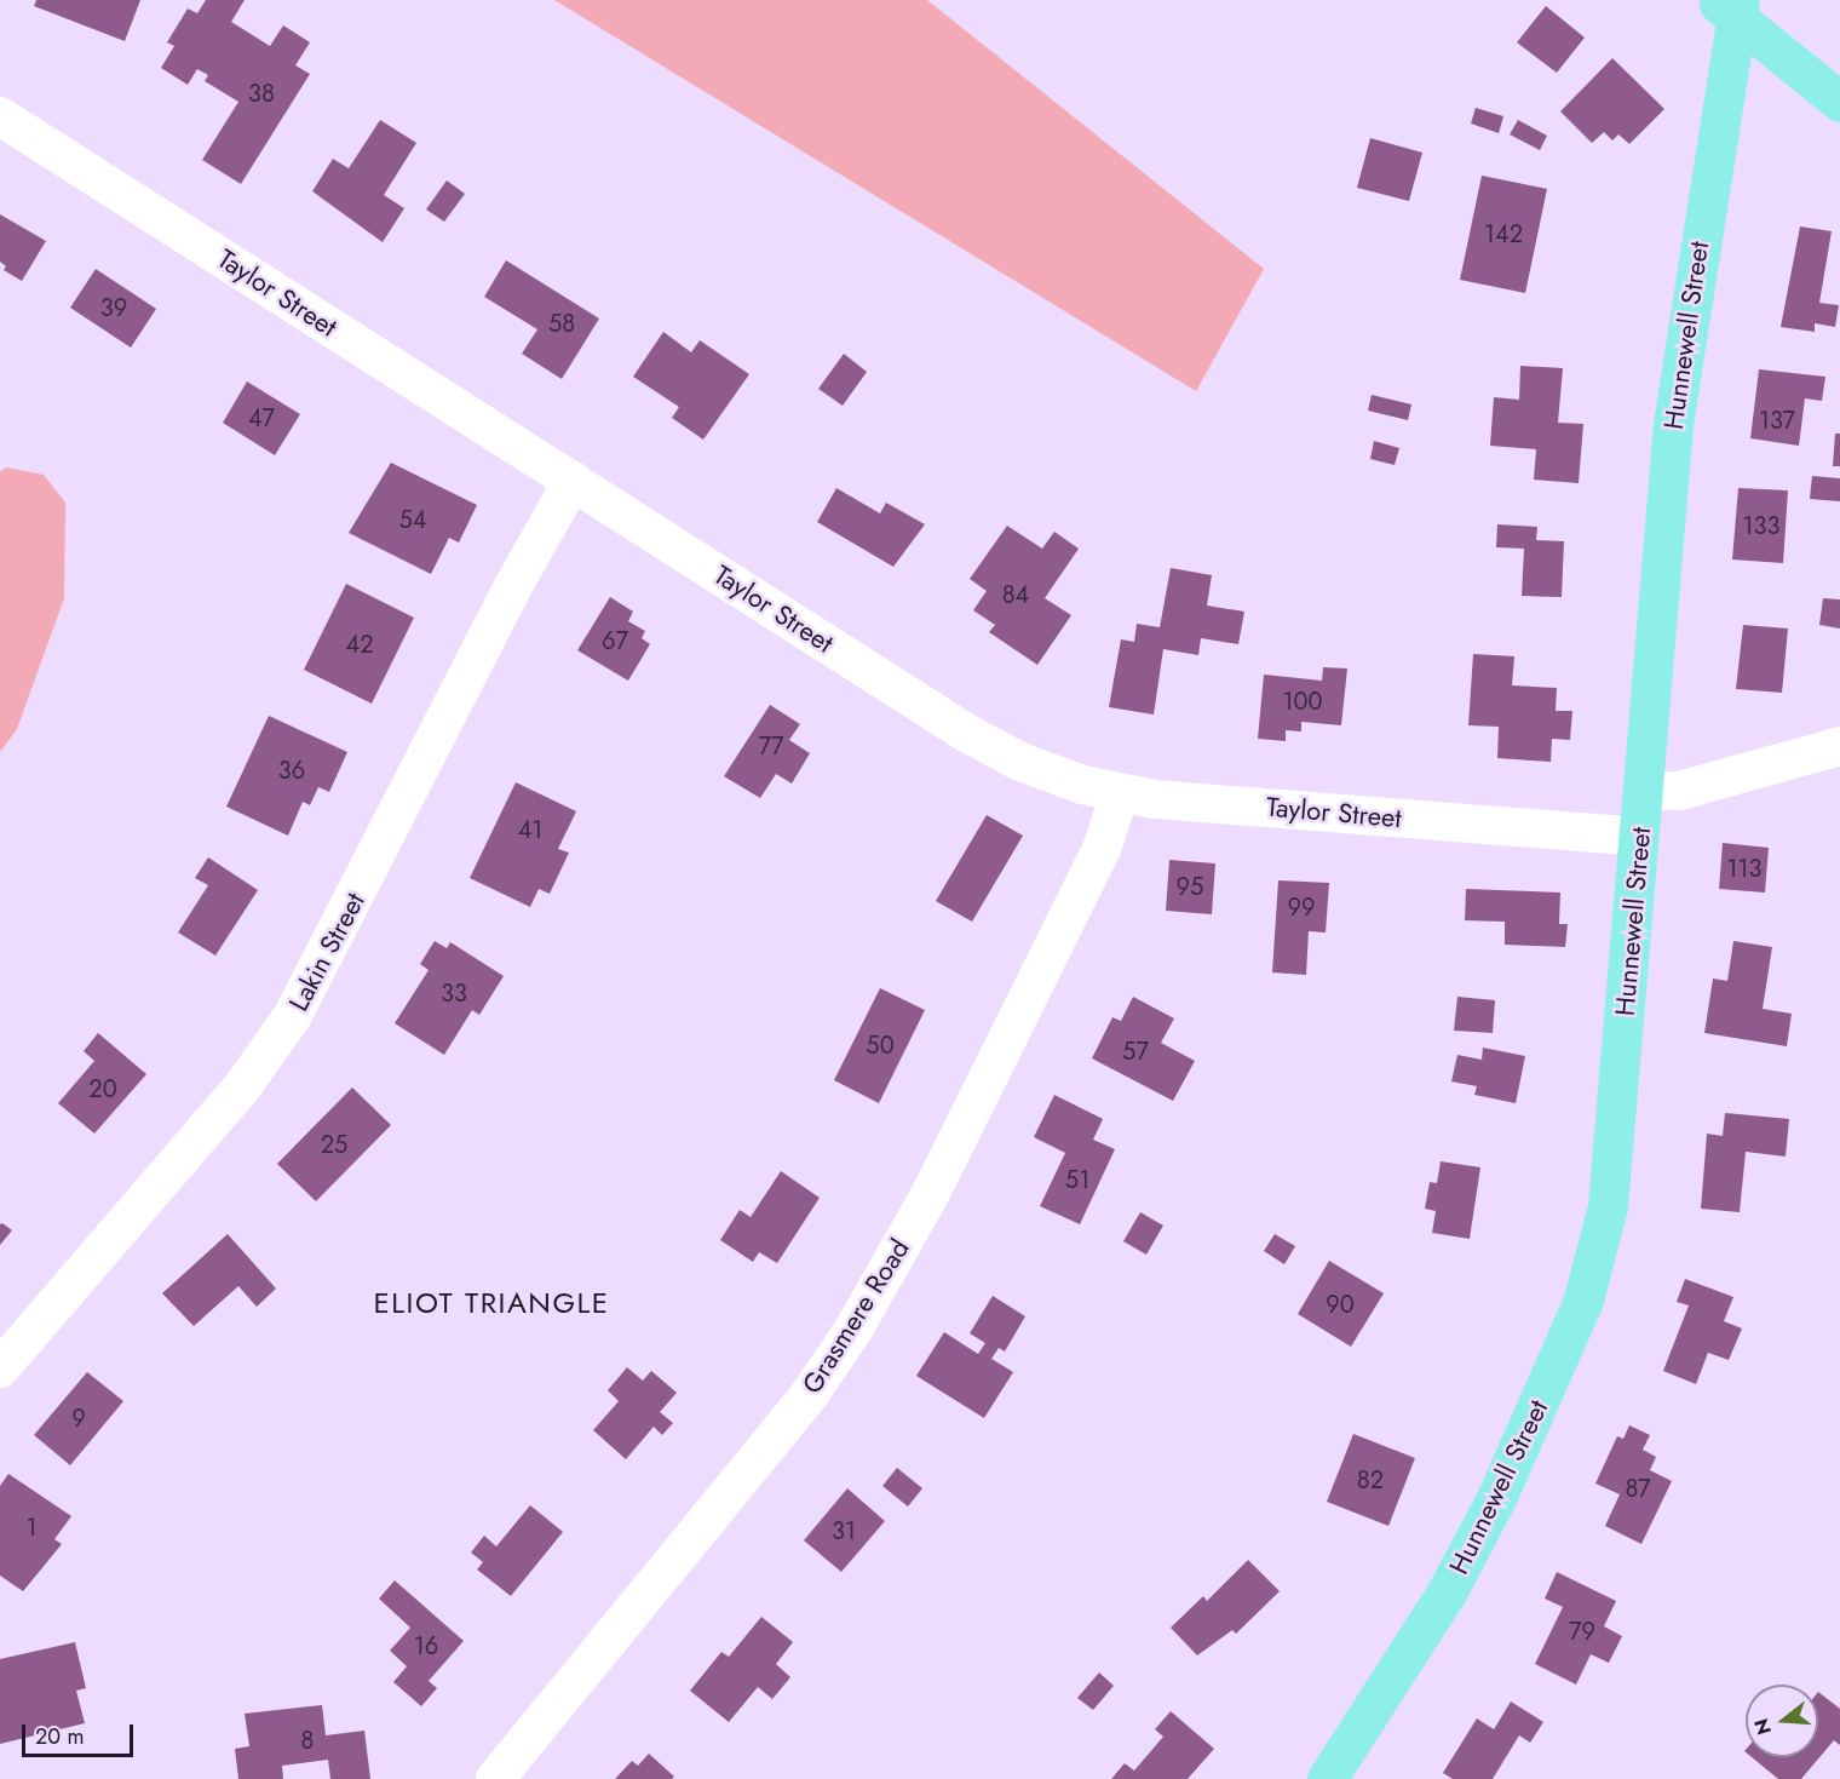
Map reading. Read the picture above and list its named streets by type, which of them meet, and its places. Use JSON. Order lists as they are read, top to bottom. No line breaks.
{"streets":{"main road":["Hunnewell Street"],"street":["Taylor Street","Lakin Street","Grasmere Road"]},"crossings":[["Taylor Street","Hunnewell Street"],["Taylor Street","Lakin Street"],["Taylor Street","Grasmere Road"]],"districts":["ELIOT TRIANGLE"],"house_numbers":["38","142","39","58","47","137","54","133","84","67","42","100","77","36","41","113","95","99","33","50","57","20","25","51","90","9","82","87","1","31","79","16","8"],"scale_bar":"20 m","north":"left"}
